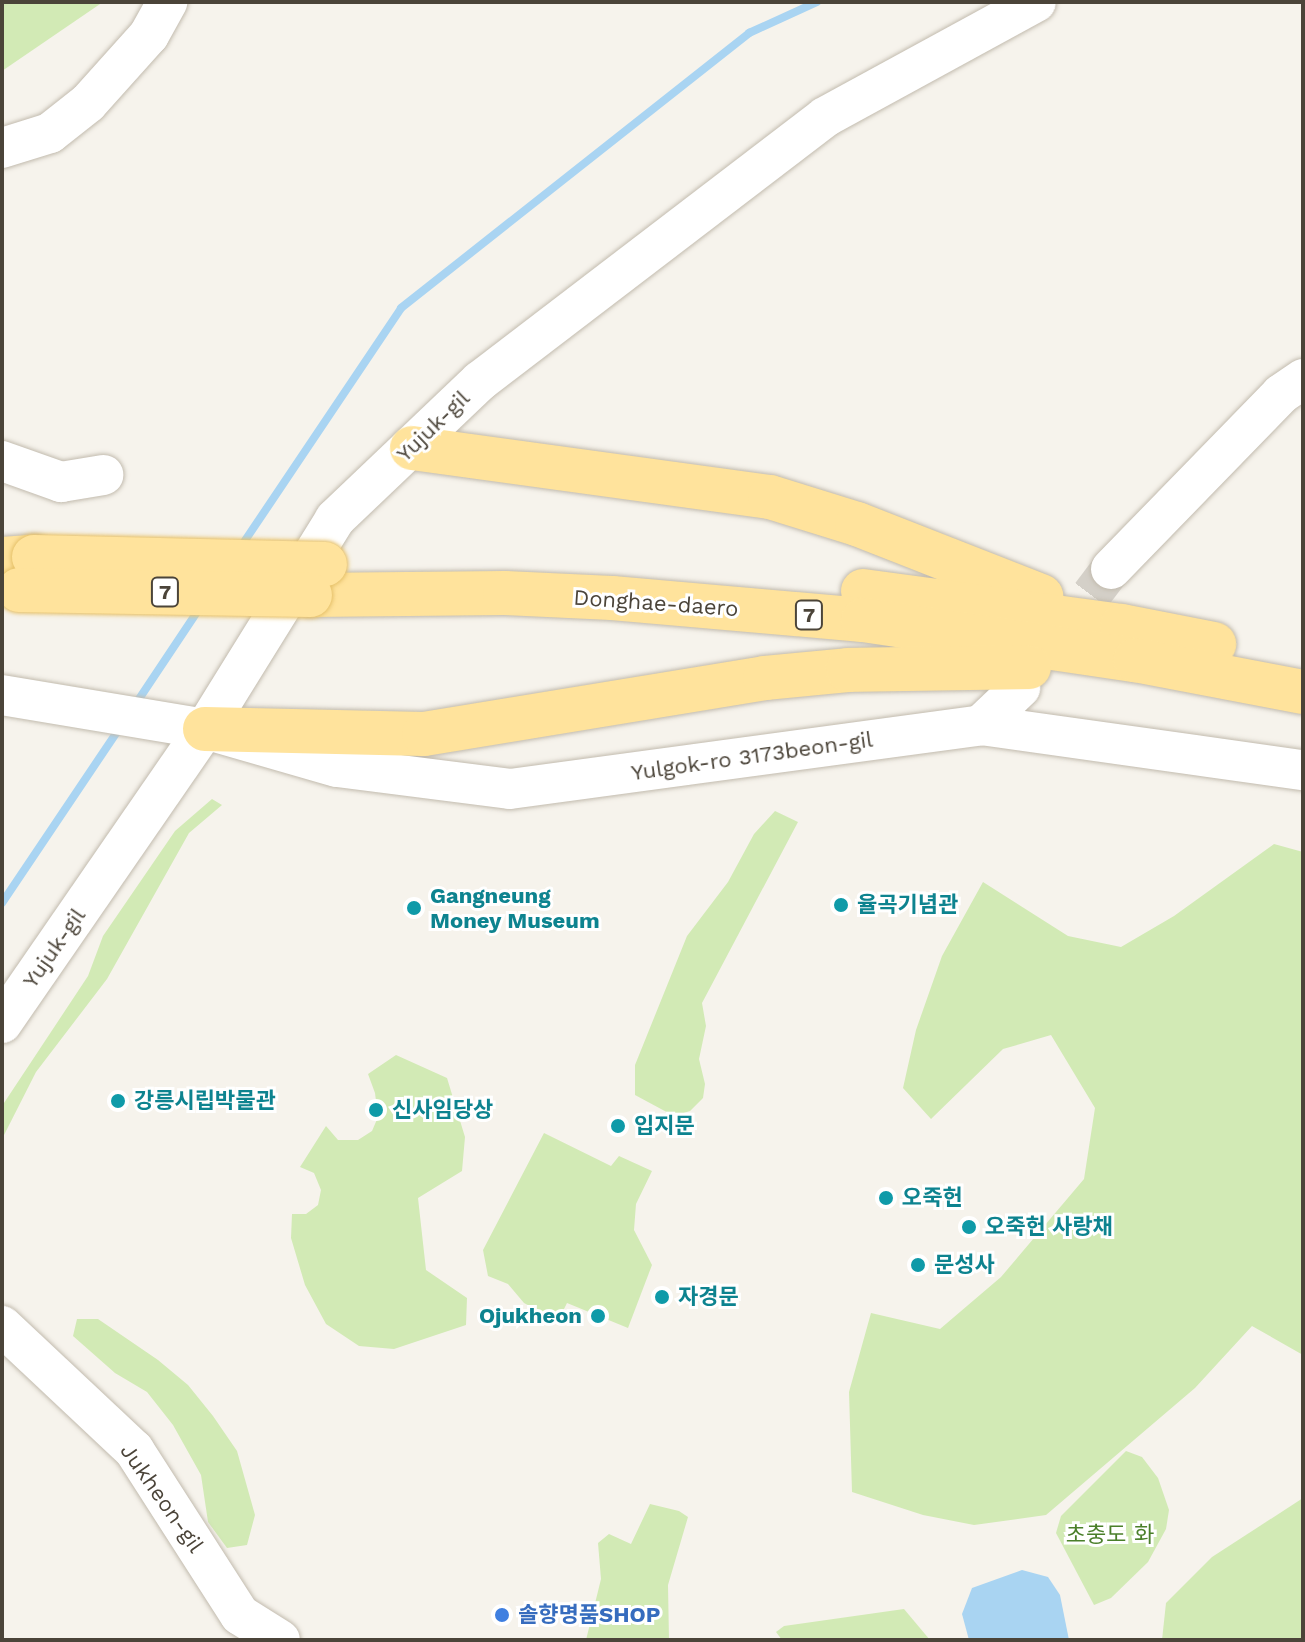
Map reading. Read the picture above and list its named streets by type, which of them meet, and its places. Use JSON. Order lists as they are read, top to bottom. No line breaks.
{"streets":{"main road":["7","Donghae-daero"],"street":["Yujuk-gil","Yulgok-ro 3173beon-gil","Jukheon-gil"]},"crossings":[["Yujuk-gil","Yulgok-ro 3173beon-gil"]],"parks":["초충도 화"],"places":["율곡기념관","Gangneung Money Museum","강릉시립박물관","신사임당상","입지문","오죽헌","오죽헌 사랑채","문성사","자경문","Ojukheon","솔향명품SHOP"]}
